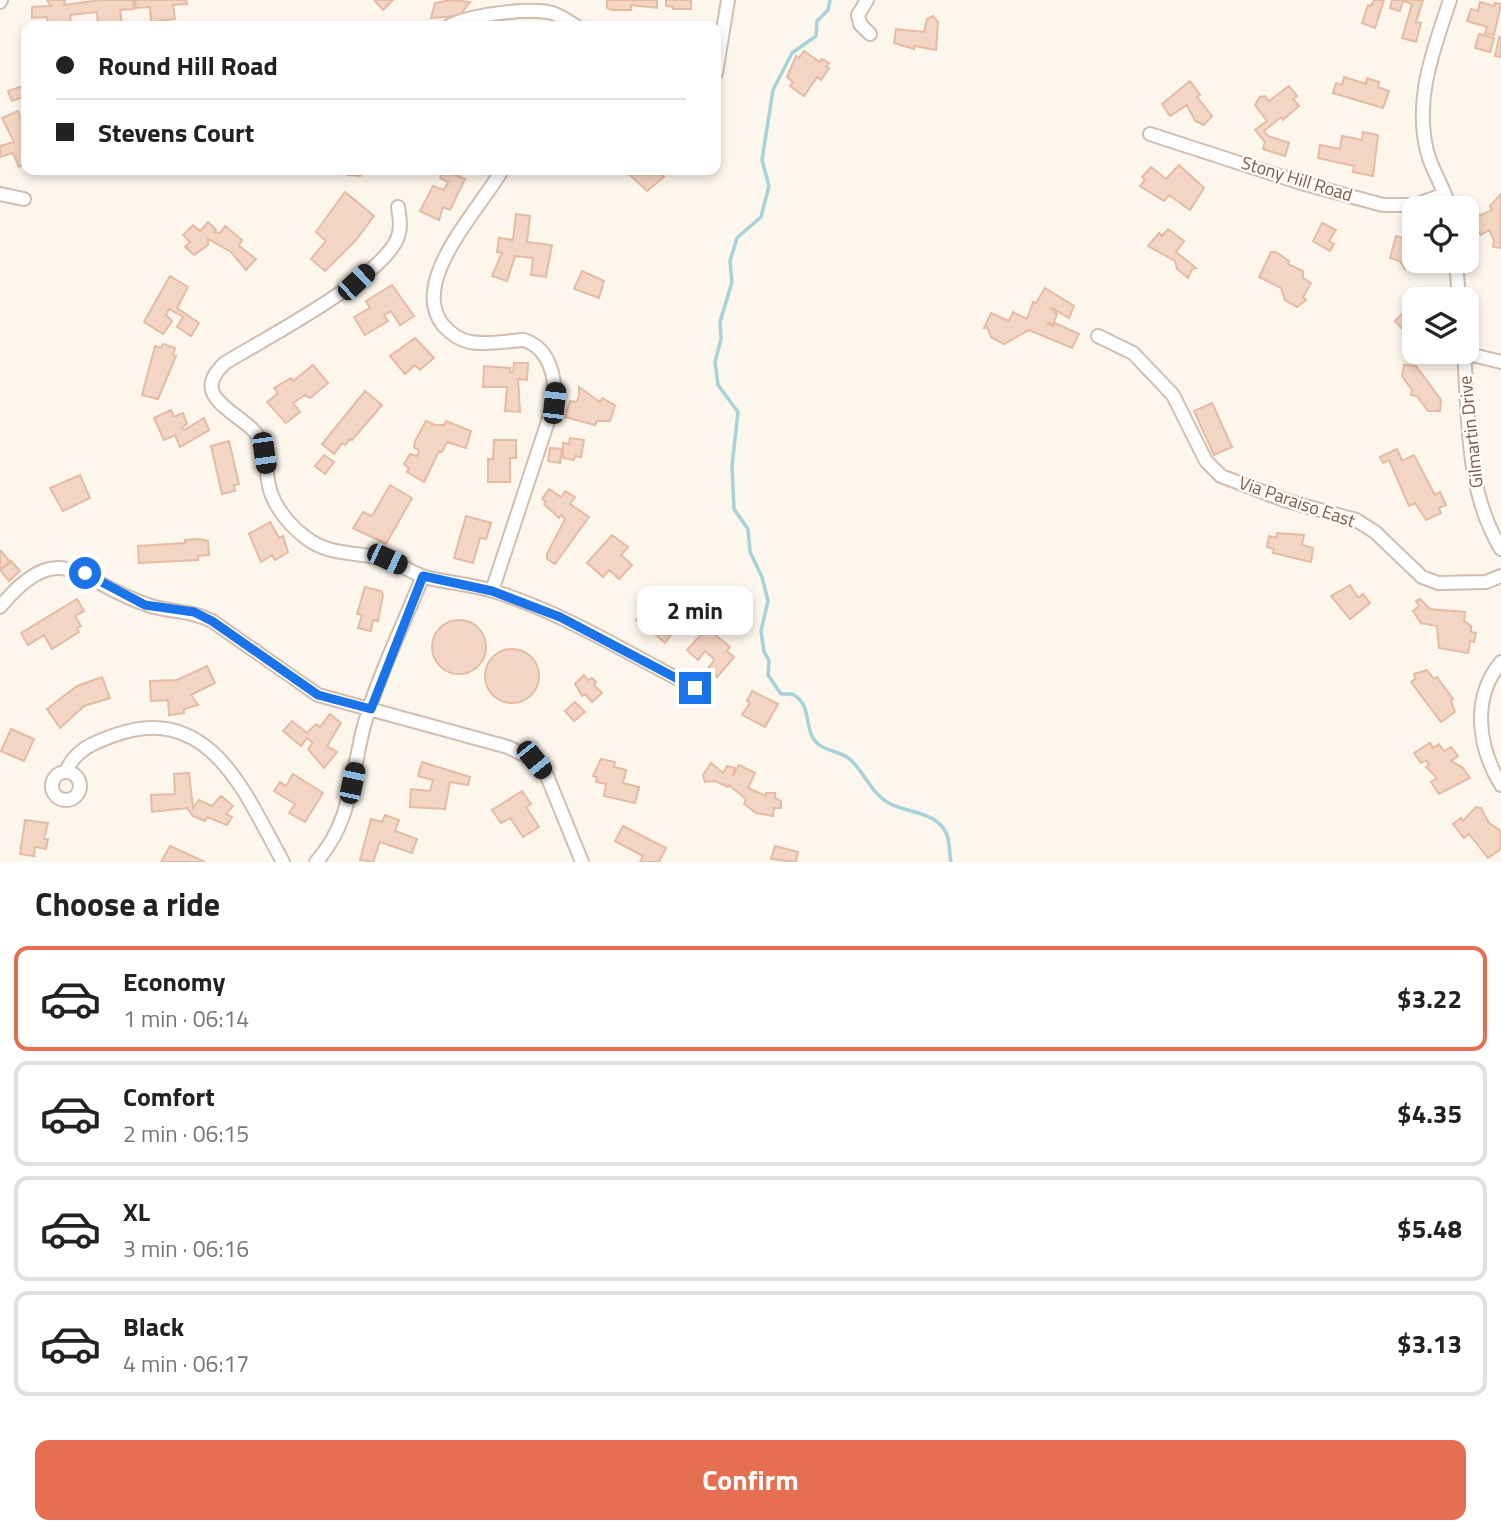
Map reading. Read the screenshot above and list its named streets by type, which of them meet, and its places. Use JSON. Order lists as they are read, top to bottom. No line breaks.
{"streets":{"street":["Stony Hill Road","Gilmartin Drive","Via Paraiso East"]},"page":{"banner":["Round Hill Road","Stevens Court"],"bubble":"2 min","heading":"Choose a ride","list":[{"name":"Economy","note":"1 min · 06:14","value":"$3.22"},{"name":"Comfort","note":"2 min · 06:15","value":"$4.35"},{"name":"XL","note":"3 min · 06:16","value":"$5.48"},{"name":"Black","note":"4 min · 06:17","value":"$3.13"}],"buttons":"Confirm"}}
